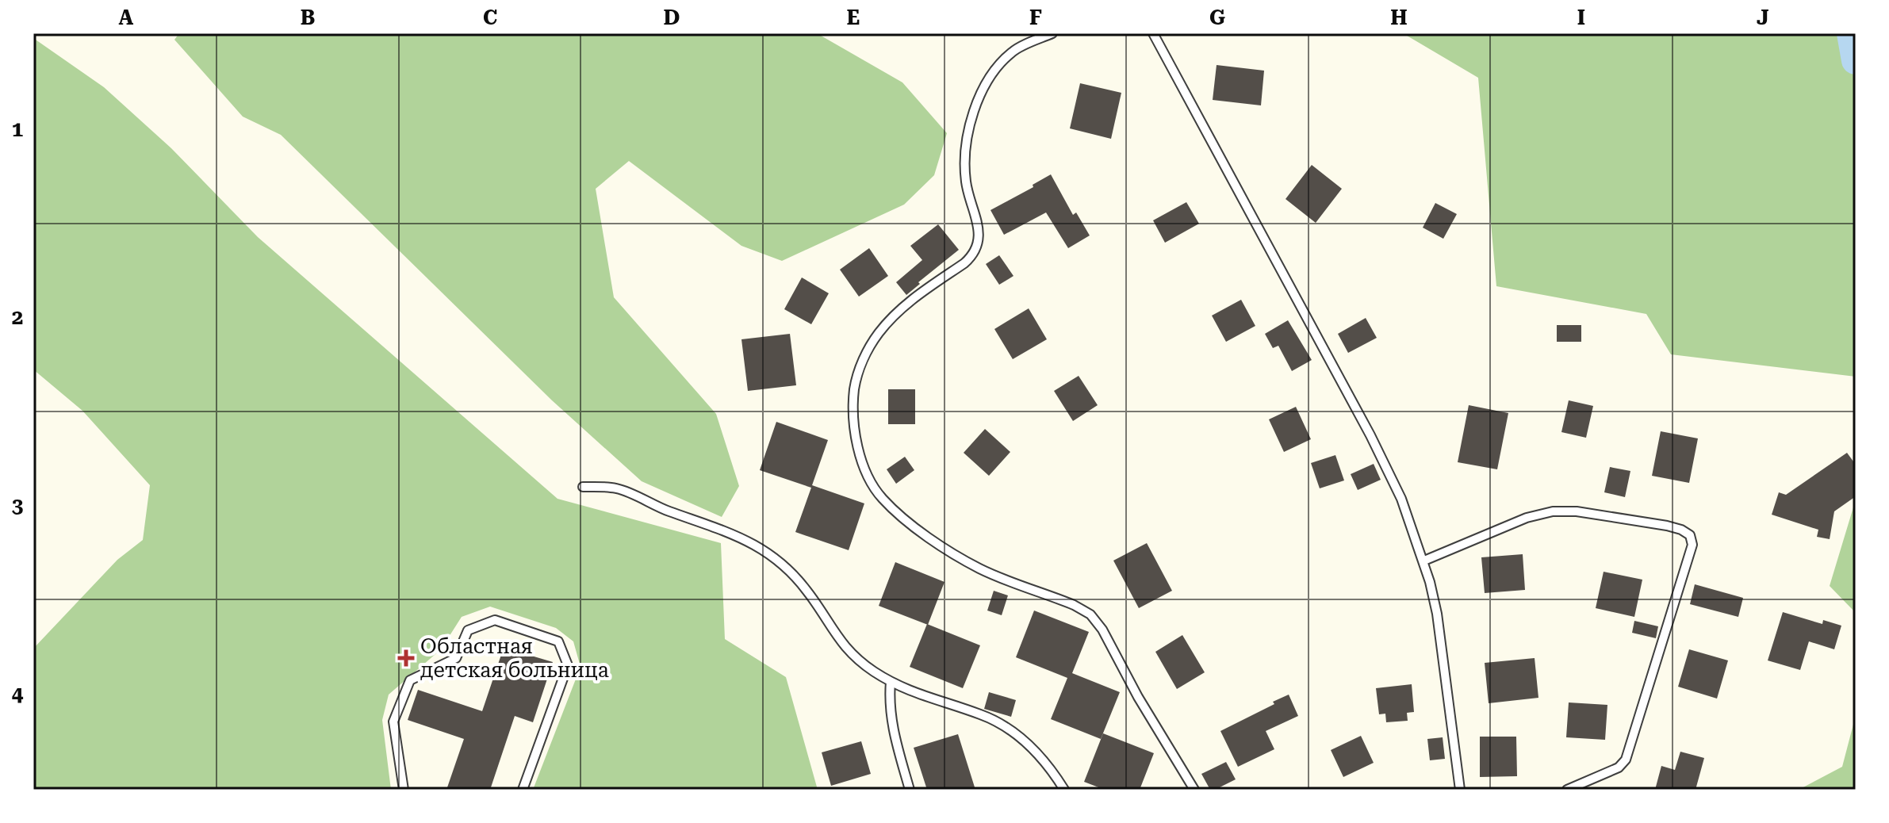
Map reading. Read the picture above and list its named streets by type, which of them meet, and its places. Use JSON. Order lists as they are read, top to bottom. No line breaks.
{"places":{"health":["Областная детская больница"]},"grid":{"columns":["A","B","C","D","E","F","G","H","I","J"],"rows":["1","2","3","4"]}}
